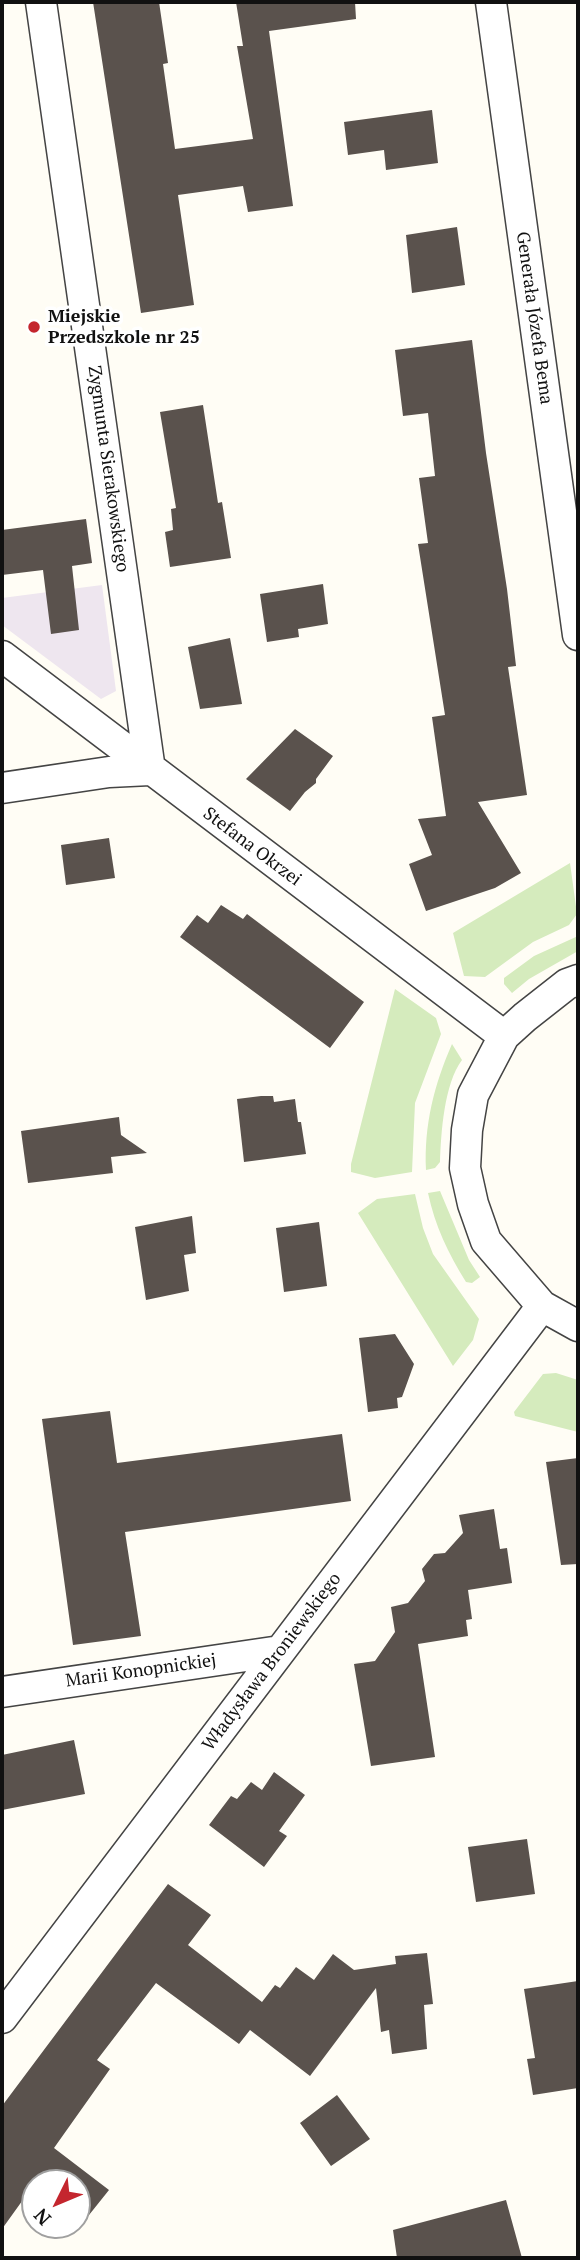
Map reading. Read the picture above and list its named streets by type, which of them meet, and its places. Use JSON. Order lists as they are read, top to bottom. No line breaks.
{"streets":{"street":["Generała Józefa Bema","Zygmunta Sierakowskiego","Stefana Okrzei","Władysława Broniewskiego","Marii Konopnickiej"]},"crossings":[["Zygmunta Sierakowskiego","Stefana Okrzei"],["Władysława Broniewskiego","Marii Konopnickiej"]],"places":["Miejskie Przedszkole nr 25"],"north":"bottom left"}
